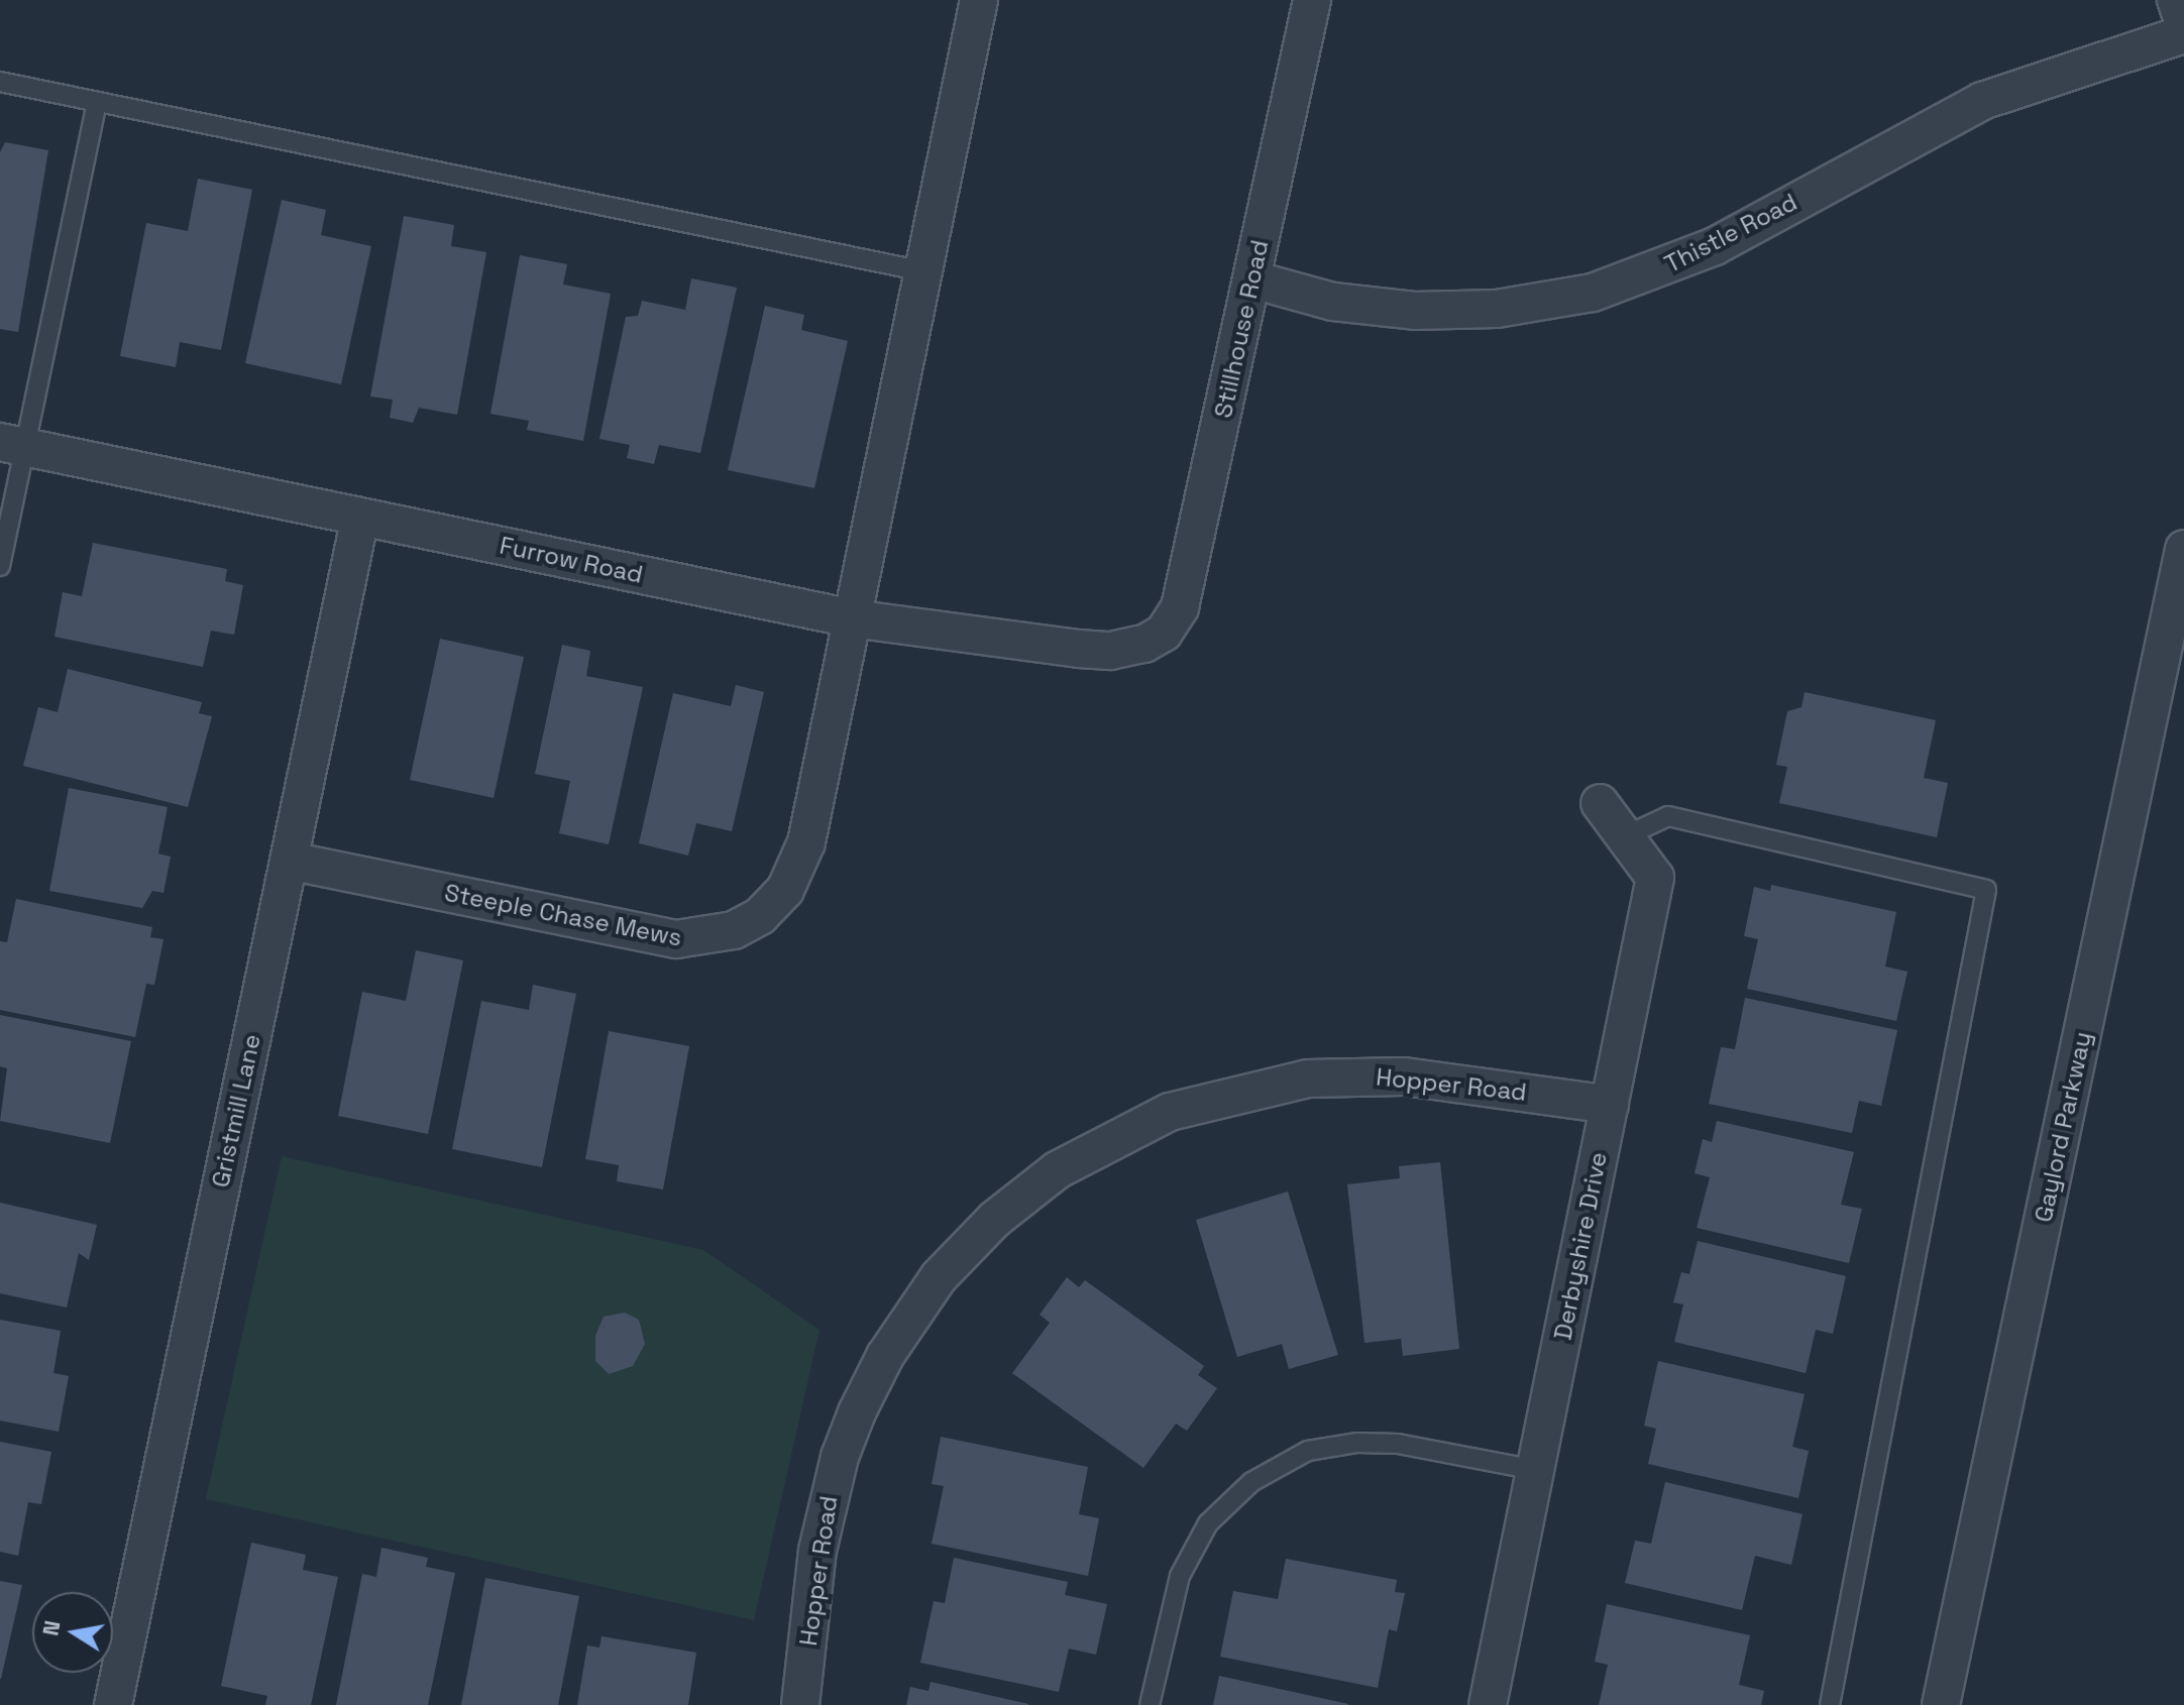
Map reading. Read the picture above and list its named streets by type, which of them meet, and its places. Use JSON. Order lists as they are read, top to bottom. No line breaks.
{"streets":{"street":["Thistle Road","Stillhouse Road","Furrow Road","Steeple Chase Mews","Hopper Road","Gristmill Lane","Gaylord Parkway","Derbyshire Drive"]},"crossings":[["Thistle Road","Stillhouse Road"],["Stillhouse Road","Furrow Road"],["Furrow Road","Steeple Chase Mews"],["Furrow Road","Gristmill Lane"],["Steeple Chase Mews","Gristmill Lane"],["Hopper Road","Derbyshire Drive"]],"north":"left"}
